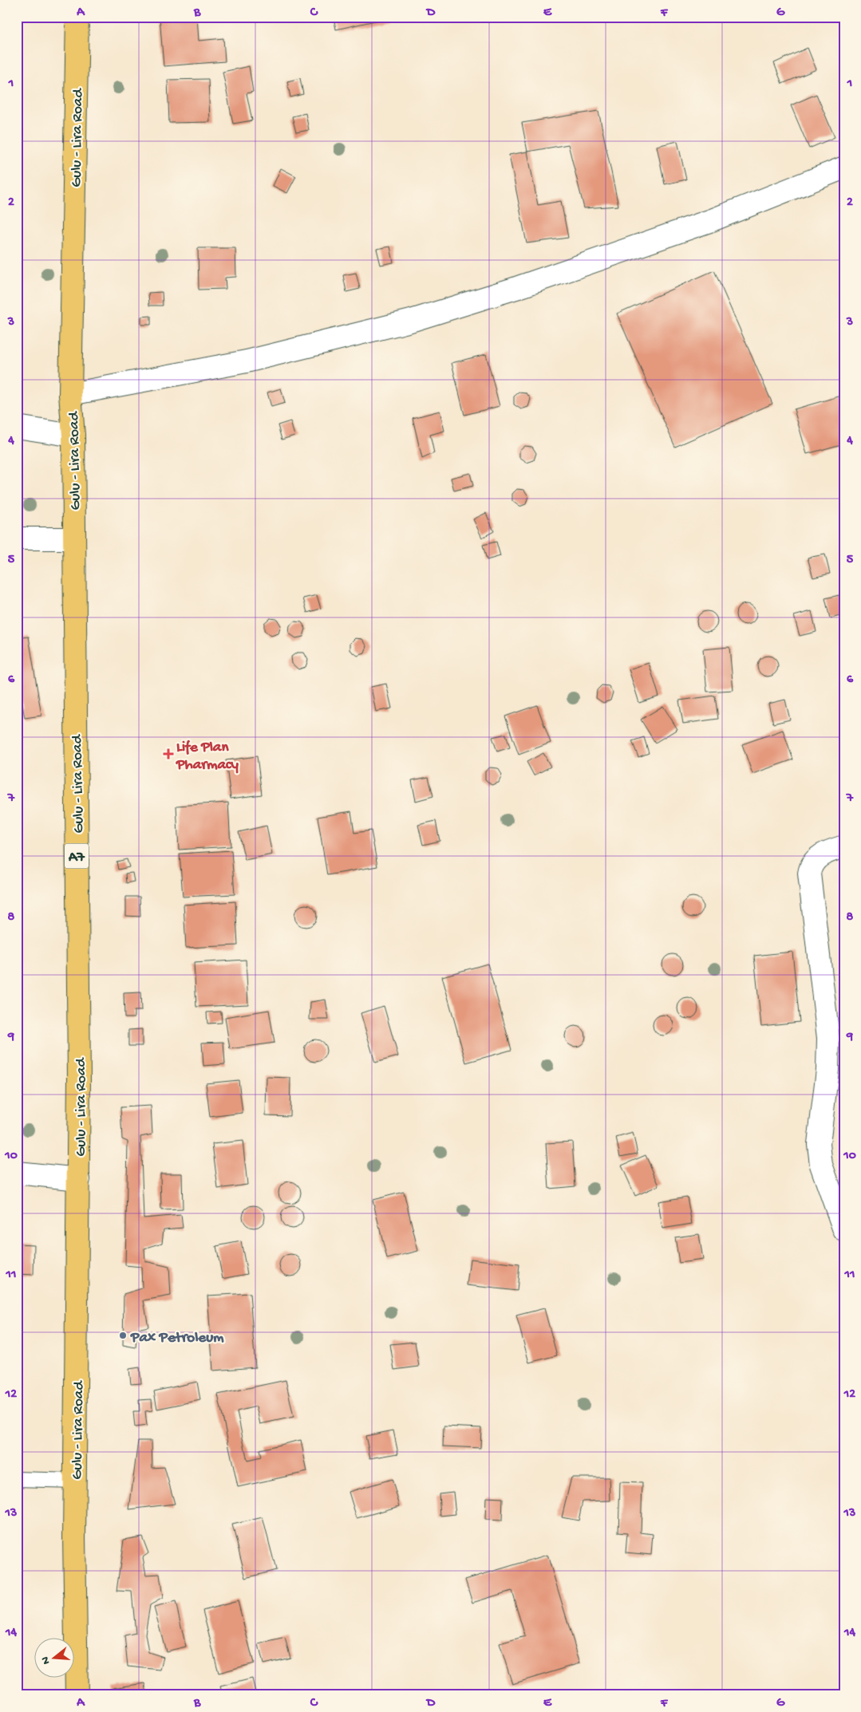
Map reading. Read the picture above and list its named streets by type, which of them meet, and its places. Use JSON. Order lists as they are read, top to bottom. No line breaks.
{"streets":{"main road":["Gulu - Lira Road","A7"]},"places":{"health":["Life Plan Pharmacy"],"other":["Pax Petroleum"]},"north":"left","grid":{"columns":["A","B","C","D","E","F","G"],"rows":["1","2","3","4","5","6","7","8","9","10","11","12","13","14"]}}
